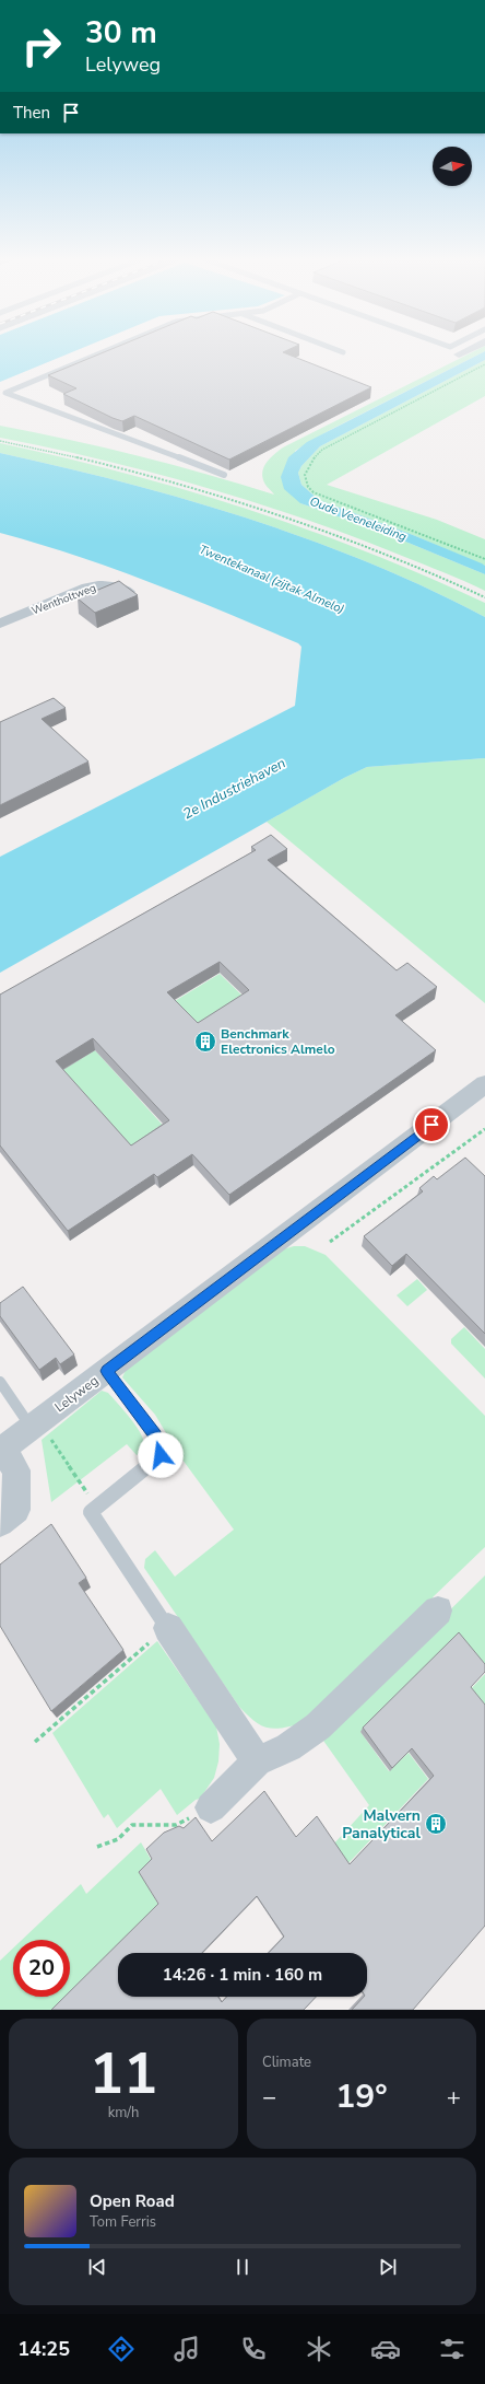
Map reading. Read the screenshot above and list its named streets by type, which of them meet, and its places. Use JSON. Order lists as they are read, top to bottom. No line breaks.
{"streets":{"street":["Wentholtweg","Lelyweg"]},"water":["Oude Veeneleiding","Twentekanaal (zijtak Almelo)","2e Industriehaven"],"places":{"building":["Benchmark Electronics Almelo","Malvern Panalytical"]},"north":"right","page":{"turn":["30 m","Lelyweg"],"then":"Then","limit":"20","trip":"14:26 · 1 min · 160 m","tile":[["11","km/h"],"Climate"],"heat":["−","19°","+"],"song":["Open Road","Tom Ferris"],"tabs":"14:25"}}
